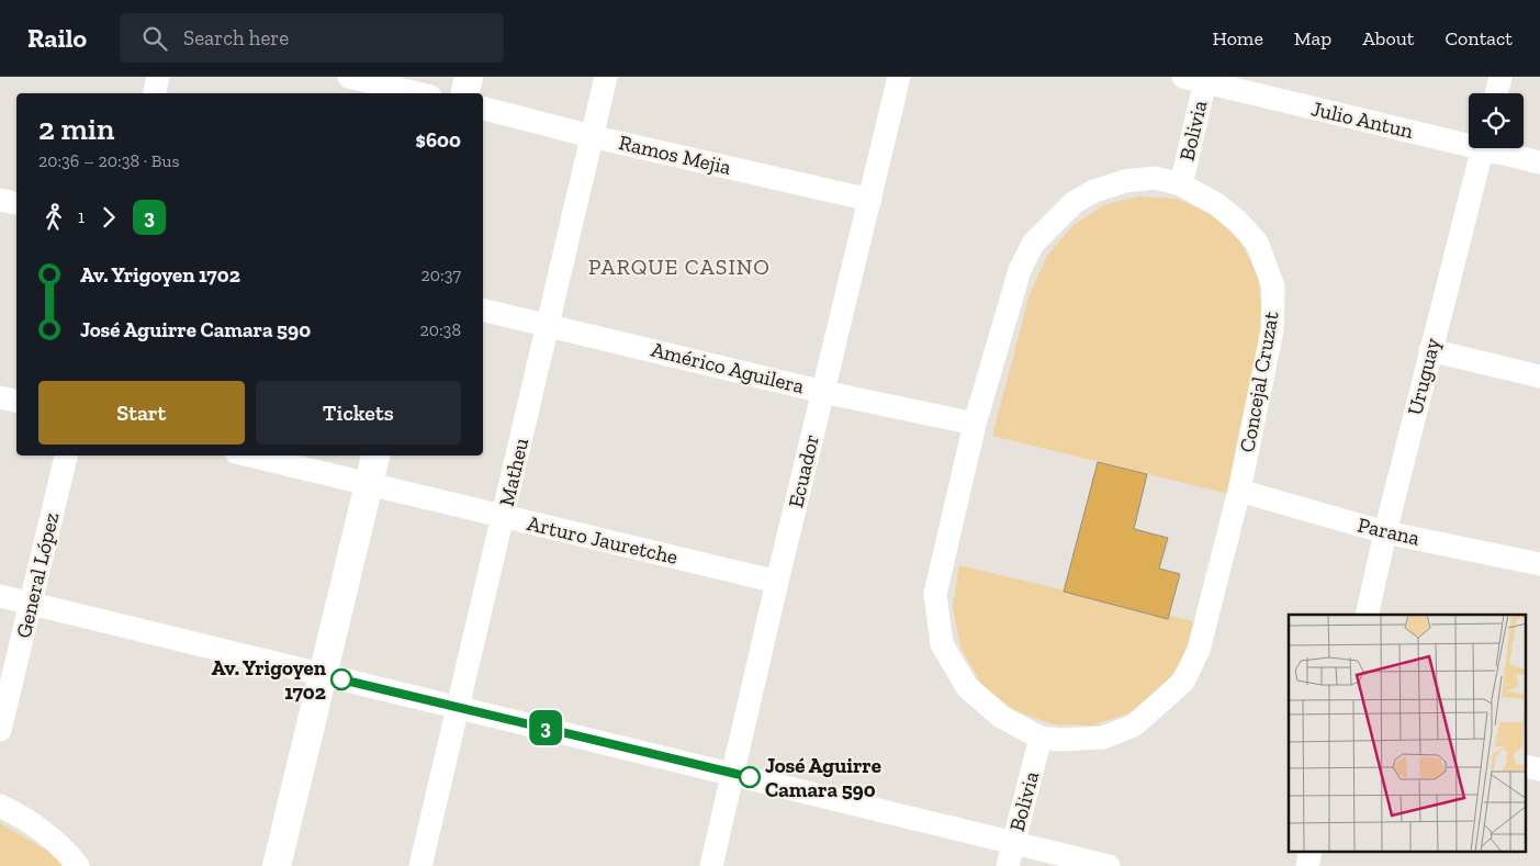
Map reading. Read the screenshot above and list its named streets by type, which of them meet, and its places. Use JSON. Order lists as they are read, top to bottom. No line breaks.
{"streets":{"street":["Julio Antun","Bolivia","Ramos Mejia","Américo Aguilera","Uruguay","Concejal Cruzat","Ecuador","Matheu","Parana","Arturo Jauretche","General López"]},"crossings":[["Julio Antun","Bolivia"],["Bolivia","Concejal Cruzat"],["Ramos Mejia","Ecuador"],["Ramos Mejia","Matheu"],["Américo Aguilera","Concejal Cruzat"],["Américo Aguilera","Ecuador"],["Américo Aguilera","Matheu"],["Uruguay","Parana"],["Concejal Cruzat","Parana"],["Ecuador","Arturo Jauretche"],["Matheu","Arturo Jauretche"]],"districts":["PARQUE CASINO"],"places":["Av. Yrigoyen 1702","José Aguirre Camara 590"],"lines":["bus line 3"],"page":{"header":"Railo","search":"Search here","nav":["Home","Map","About","Contact"],"on_map":"3","heading":["2 min","20:36 – 20:38 · Bus","$600"],"legs":["1","3"],"list":[{"name":"Av. Yrigoyen 1702","value":"20:37"},{"name":"José Aguirre Camara 590","value":"20:38"}],"buttons":["Start","Tickets"]}}
